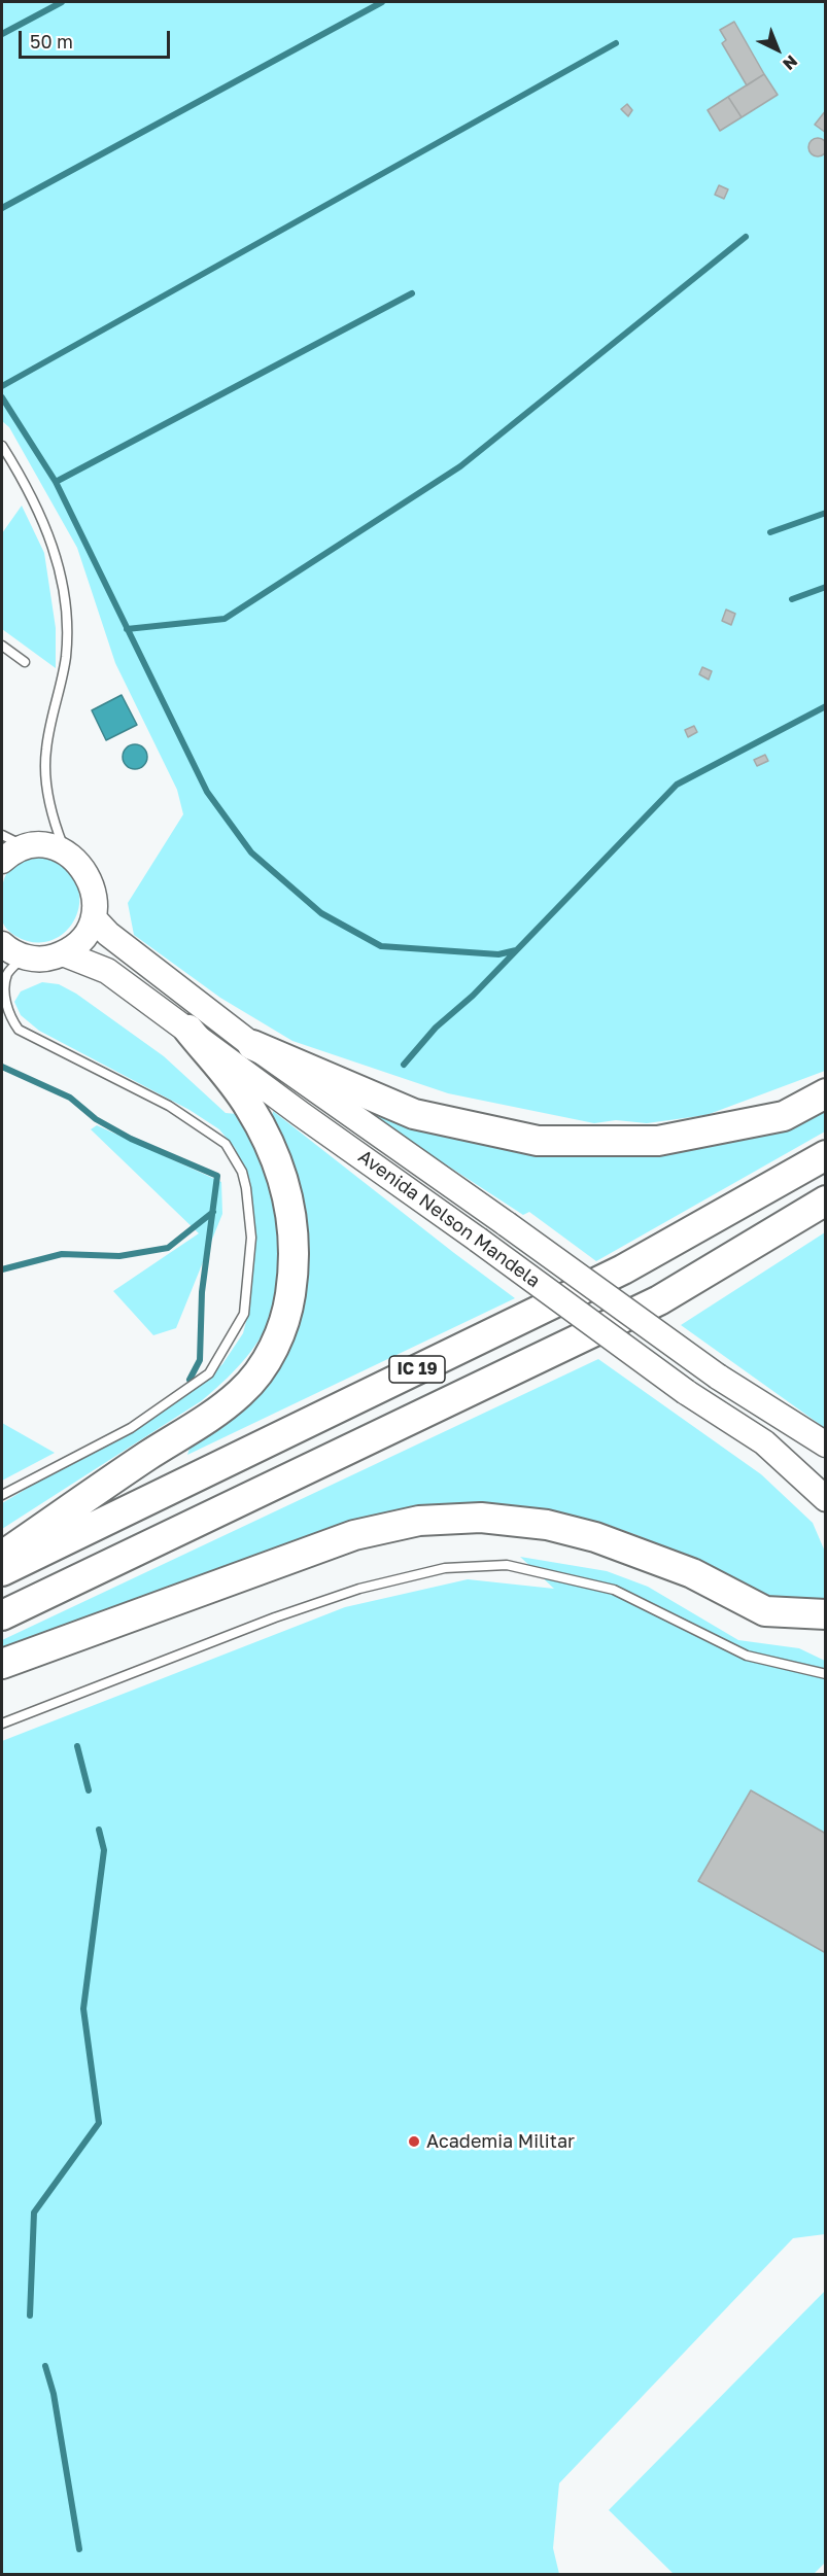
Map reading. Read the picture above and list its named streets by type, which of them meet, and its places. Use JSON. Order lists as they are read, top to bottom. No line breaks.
{"streets":{"highway":["IC 19"],"main road":["Avenida Nelson Mandela"]},"places":["Academia Militar"],"scale_bar":"50 m","north":"bottom right"}
